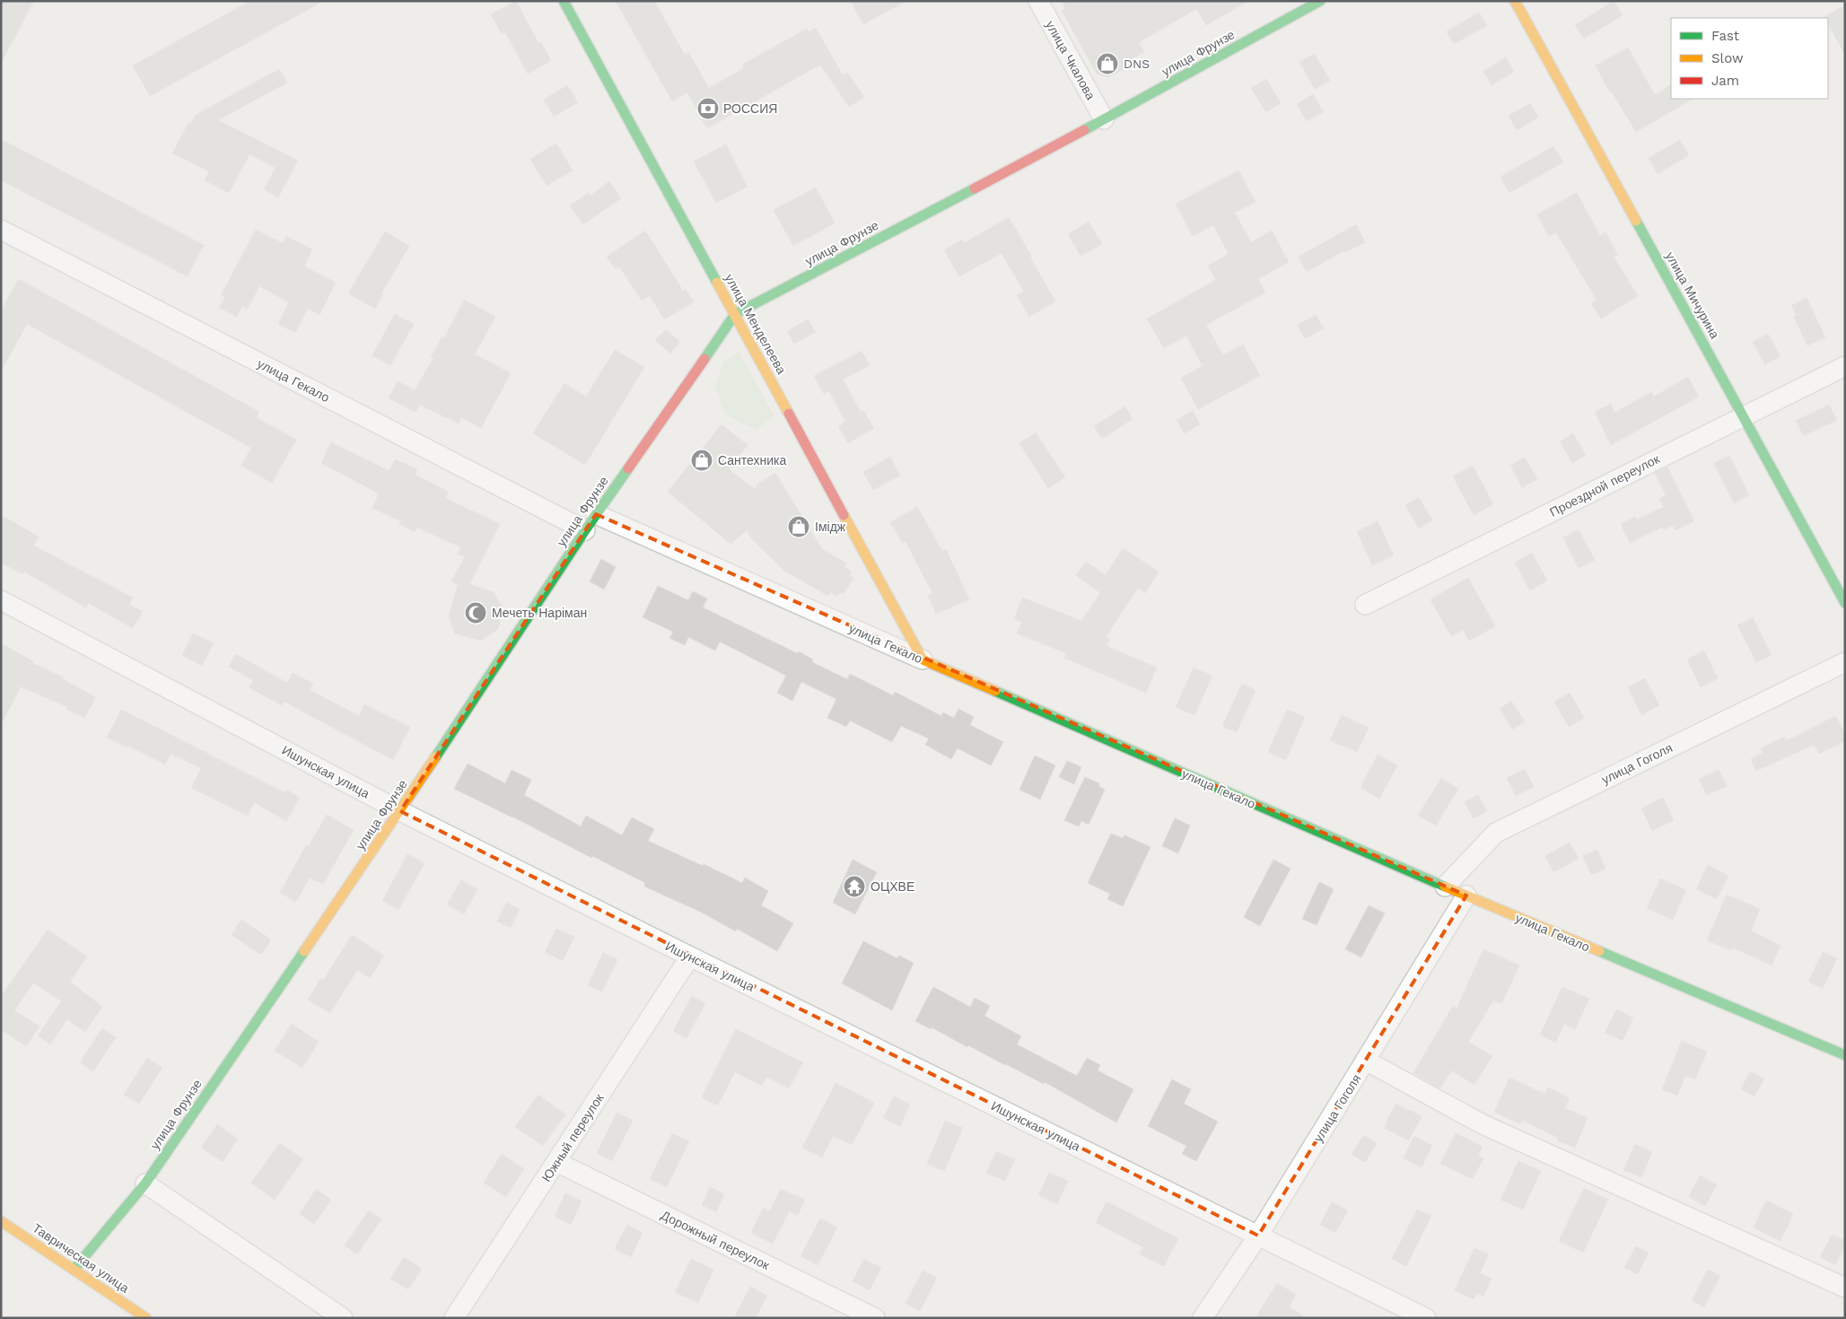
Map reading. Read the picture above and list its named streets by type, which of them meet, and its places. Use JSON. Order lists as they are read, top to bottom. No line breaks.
{"streets":{"main road":["улица Фрунзе","улица Мичурина","улица Менделеева","улица Гекало","Таврическая улица"],"street":["улица Чкалова","Проездной переулок","улица Гоголя","Ишунская улица","Южный переулок","Дорожный переулок"]},"crossings":[["улица Фрунзе","улица Чкалова"],["улица Фрунзе","улица Менделеева"],["улица Фрунзе","улица Гекало"],["улица Фрунзе","Ишунская улица"],["улица Фрунзе","Таврическая улица"],["улица Мичурина","Проездной переулок"],["улица Менделеева","улица Гекало"],["улица Гекало","улица Гоголя"],["улица Гоголя","Ишунская улица"],["Ишунская улица","Южный переулок"],["Южный переулок","Дорожный переулок"]],"places":{"shop":["DNS","Сантехника","Імідж"],"bank":["РОССИЯ"],"mosque":["Мечеть Наріман"],"temple":["ОЦХВЕ"]},"legend":["Fast","Slow","Jam"]}
